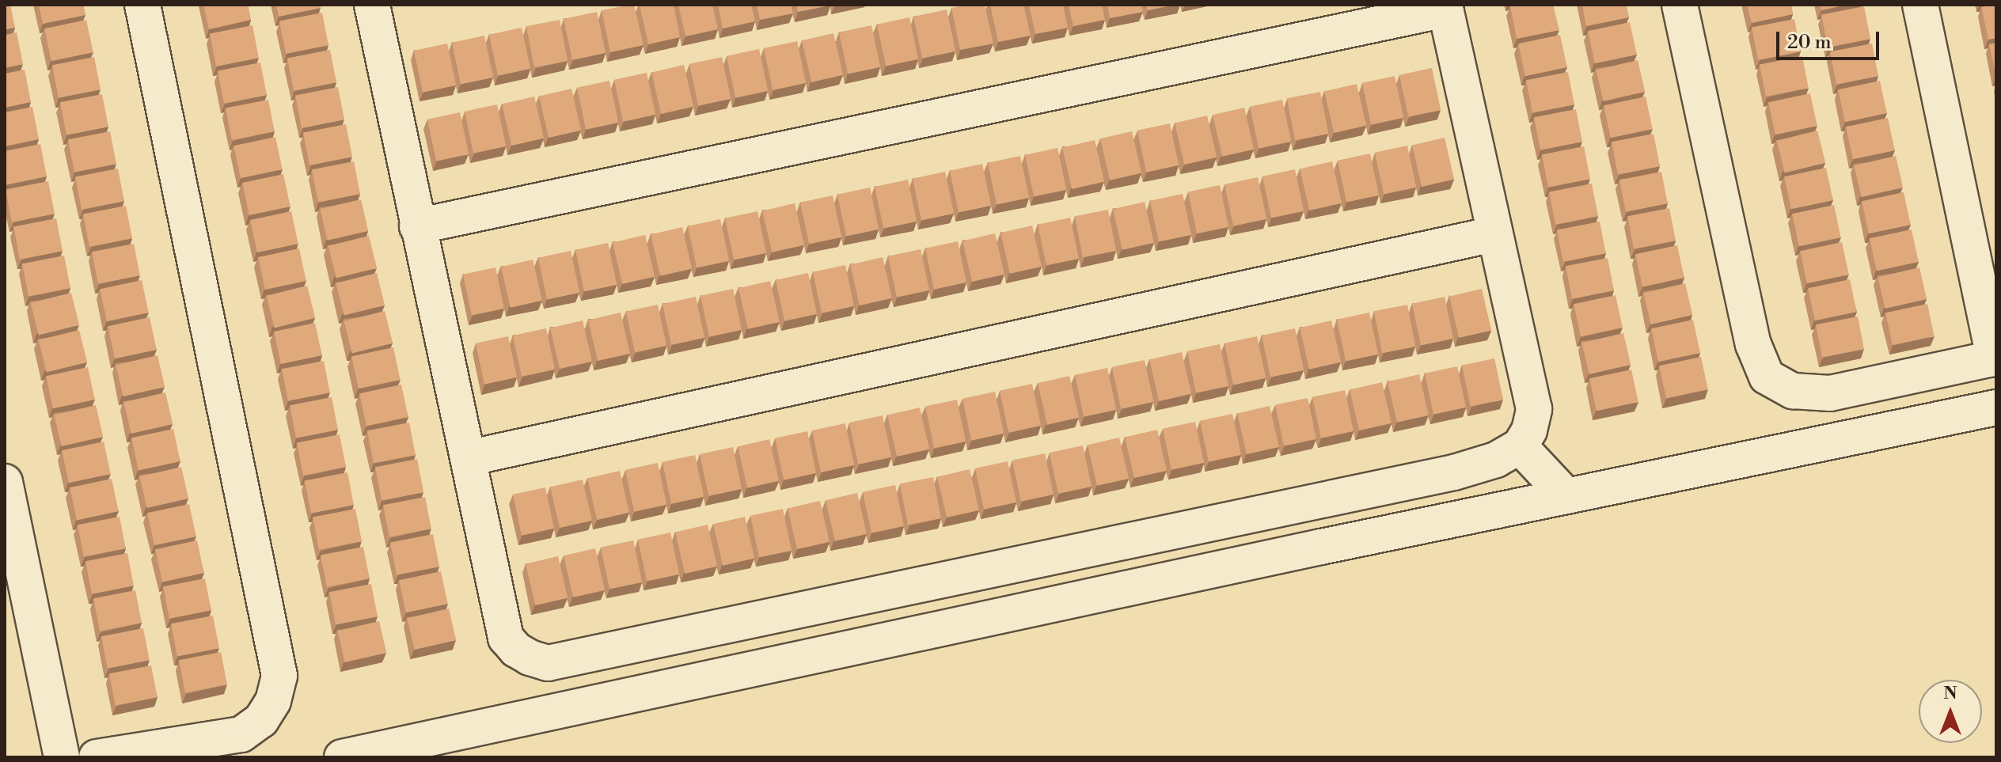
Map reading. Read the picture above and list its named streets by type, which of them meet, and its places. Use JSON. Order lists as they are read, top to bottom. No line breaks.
{"scale_bar":"20 m","north":"top"}
